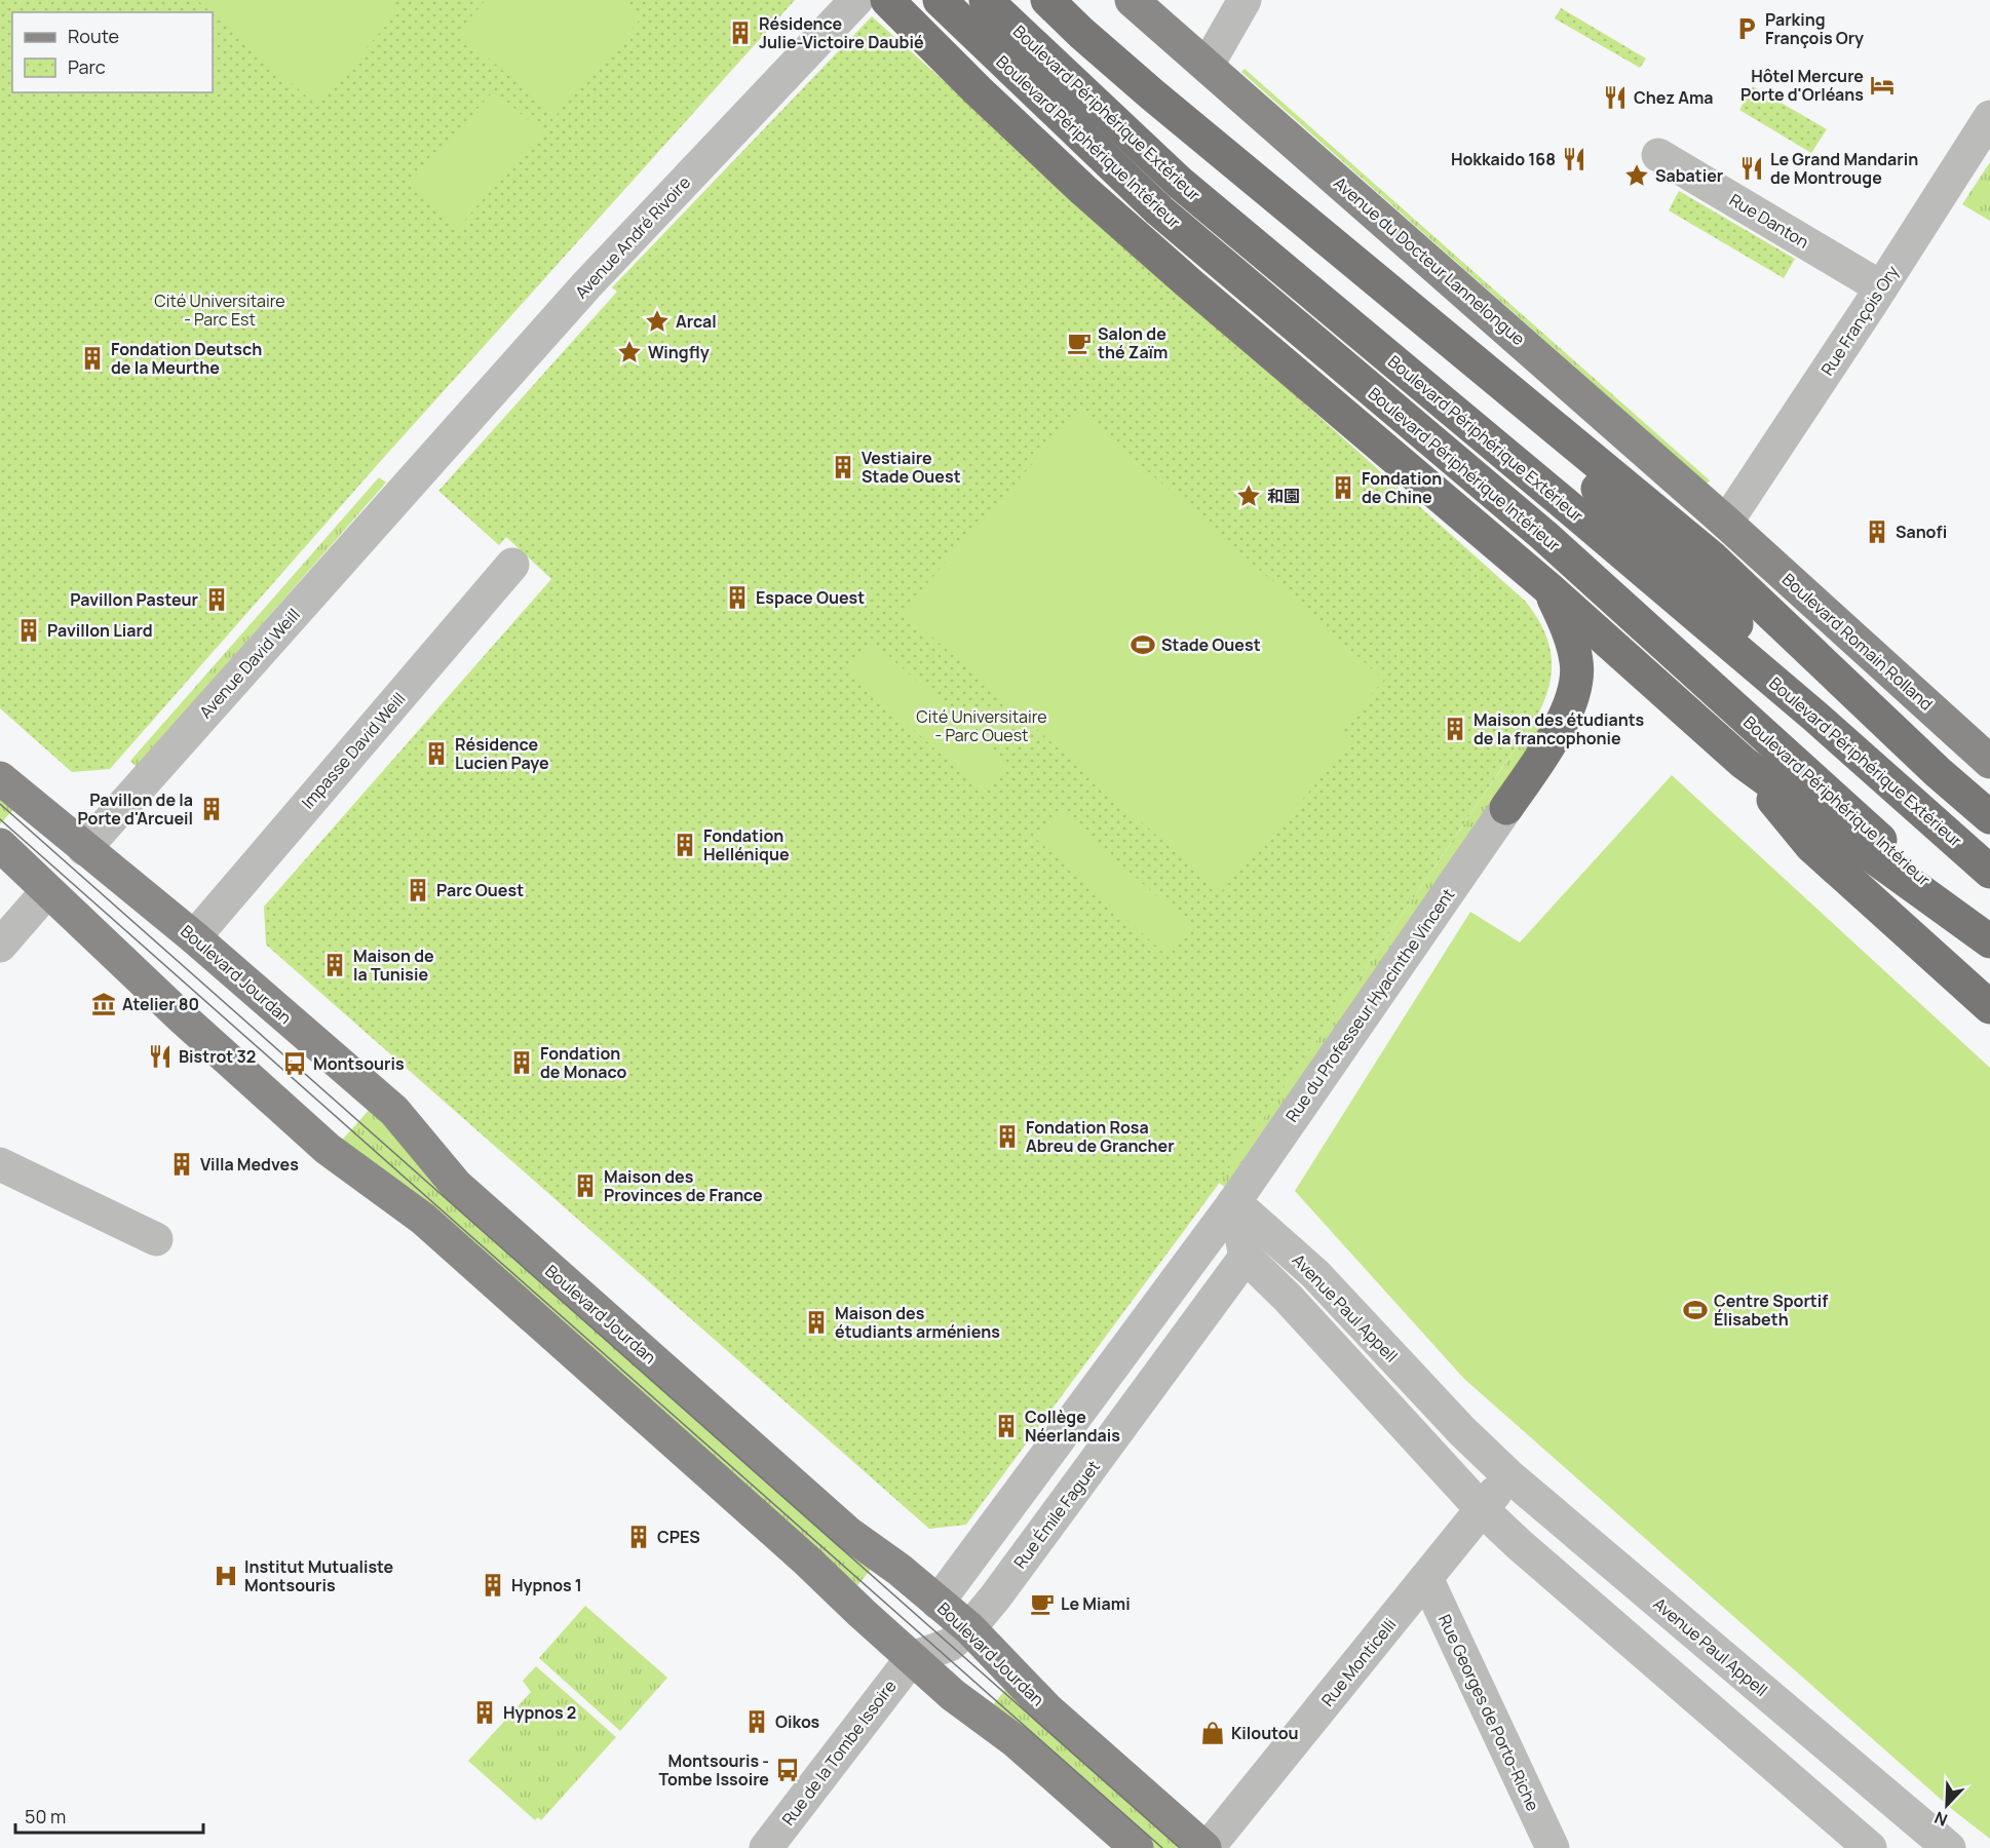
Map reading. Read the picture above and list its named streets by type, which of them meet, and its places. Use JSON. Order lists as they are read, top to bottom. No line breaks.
{"streets":{"highway":["Boulevard Périphérique Extérieur","Boulevard Périphérique Intérieur"],"main road":["Avenue du Docteur Lannelongue","Boulevard Romain Rolland","Boulevard Jourdan"],"street":["Rue Danton","Avenue André Rivoire","Rue François Ory","Avenue David Weill","Impasse David Weill","Rue du Professeur Hyacinthe Vincent","Avenue Paul Appell","Rue Émile Faguet","Rue Monticelli","Rue Georges de Porto-Riche","Rue de la Tombe Issoire"]},"crossings":[["Rue Danton","Rue François Ory"],["Avenue André Rivoire","Avenue David Weill"],["Avenue du Docteur Lannelongue","Rue François Ory"],["Avenue du Docteur Lannelongue","Boulevard Romain Rolland"],["Rue François Ory","Boulevard Romain Rolland"],["Avenue David Weill","Boulevard Jourdan"],["Impasse David Weill","Boulevard Jourdan"],["Boulevard Jourdan","Rue Émile Faguet"],["Boulevard Jourdan","Rue Monticelli"],["Rue du Professeur Hyacinthe Vincent","Avenue Paul Appell"],["Avenue Paul Appell","Rue Émile Faguet"],["Avenue Paul Appell","Rue Monticelli"],["Rue Émile Faguet","Rue de la Tombe Issoire"],["Rue Monticelli","Rue Georges de Porto-Riche"]],"parks":["Cité Universitaire - Parc Est","Cité Universitaire - Parc Ouest"],"places":{"parking":["Parking François Ory"],"building":["Résidence Julie-Victoire Daubié","Fondation Deutsch de la Meurthe","Vestiaire Stade Ouest","Fondation de Chine","Sanofi","Espace Ouest","Pavillon Pasteur","Pavillon Liard","Maison des étudiants de la francophonie","Résidence Lucien Paye","Pavillon de la Porte d'Arcueil","Fondation Hellénique","Parc Ouest","Maison de la Tunisie","Fondation de Monaco","Fondation Rosa Abreu de Grancher","Villa Medves","Maison des Provinces de France","Maison des étudiants arméniens","Collège Néerlandais","CPES","Hypnos 1","Hypnos 2","Oikos"],"hotel":["Hôtel Mercure Porte d'Orléans"],"restaurant":["Chez Ama","Hokkaido 168","Le Grand Mandarin de Montrouge","Bistrot 32"],"place":["Sabatier","Arcal","Wingfly","和園"],"cafe":["Salon de thé Zaïm","Le Miami"],"sports":["Stade Ouest","Centre Sportif Élisabeth"],"museum":["Atelier 80"],"bus stop":["Montsouris","Montsouris - Tombe Issoire"],"hospital":["Institut Mutualiste Montsouris"],"shop":["Kiloutou"]},"legend":["Route","Parc"],"scale_bar":"50 m","north":"bottom left"}
